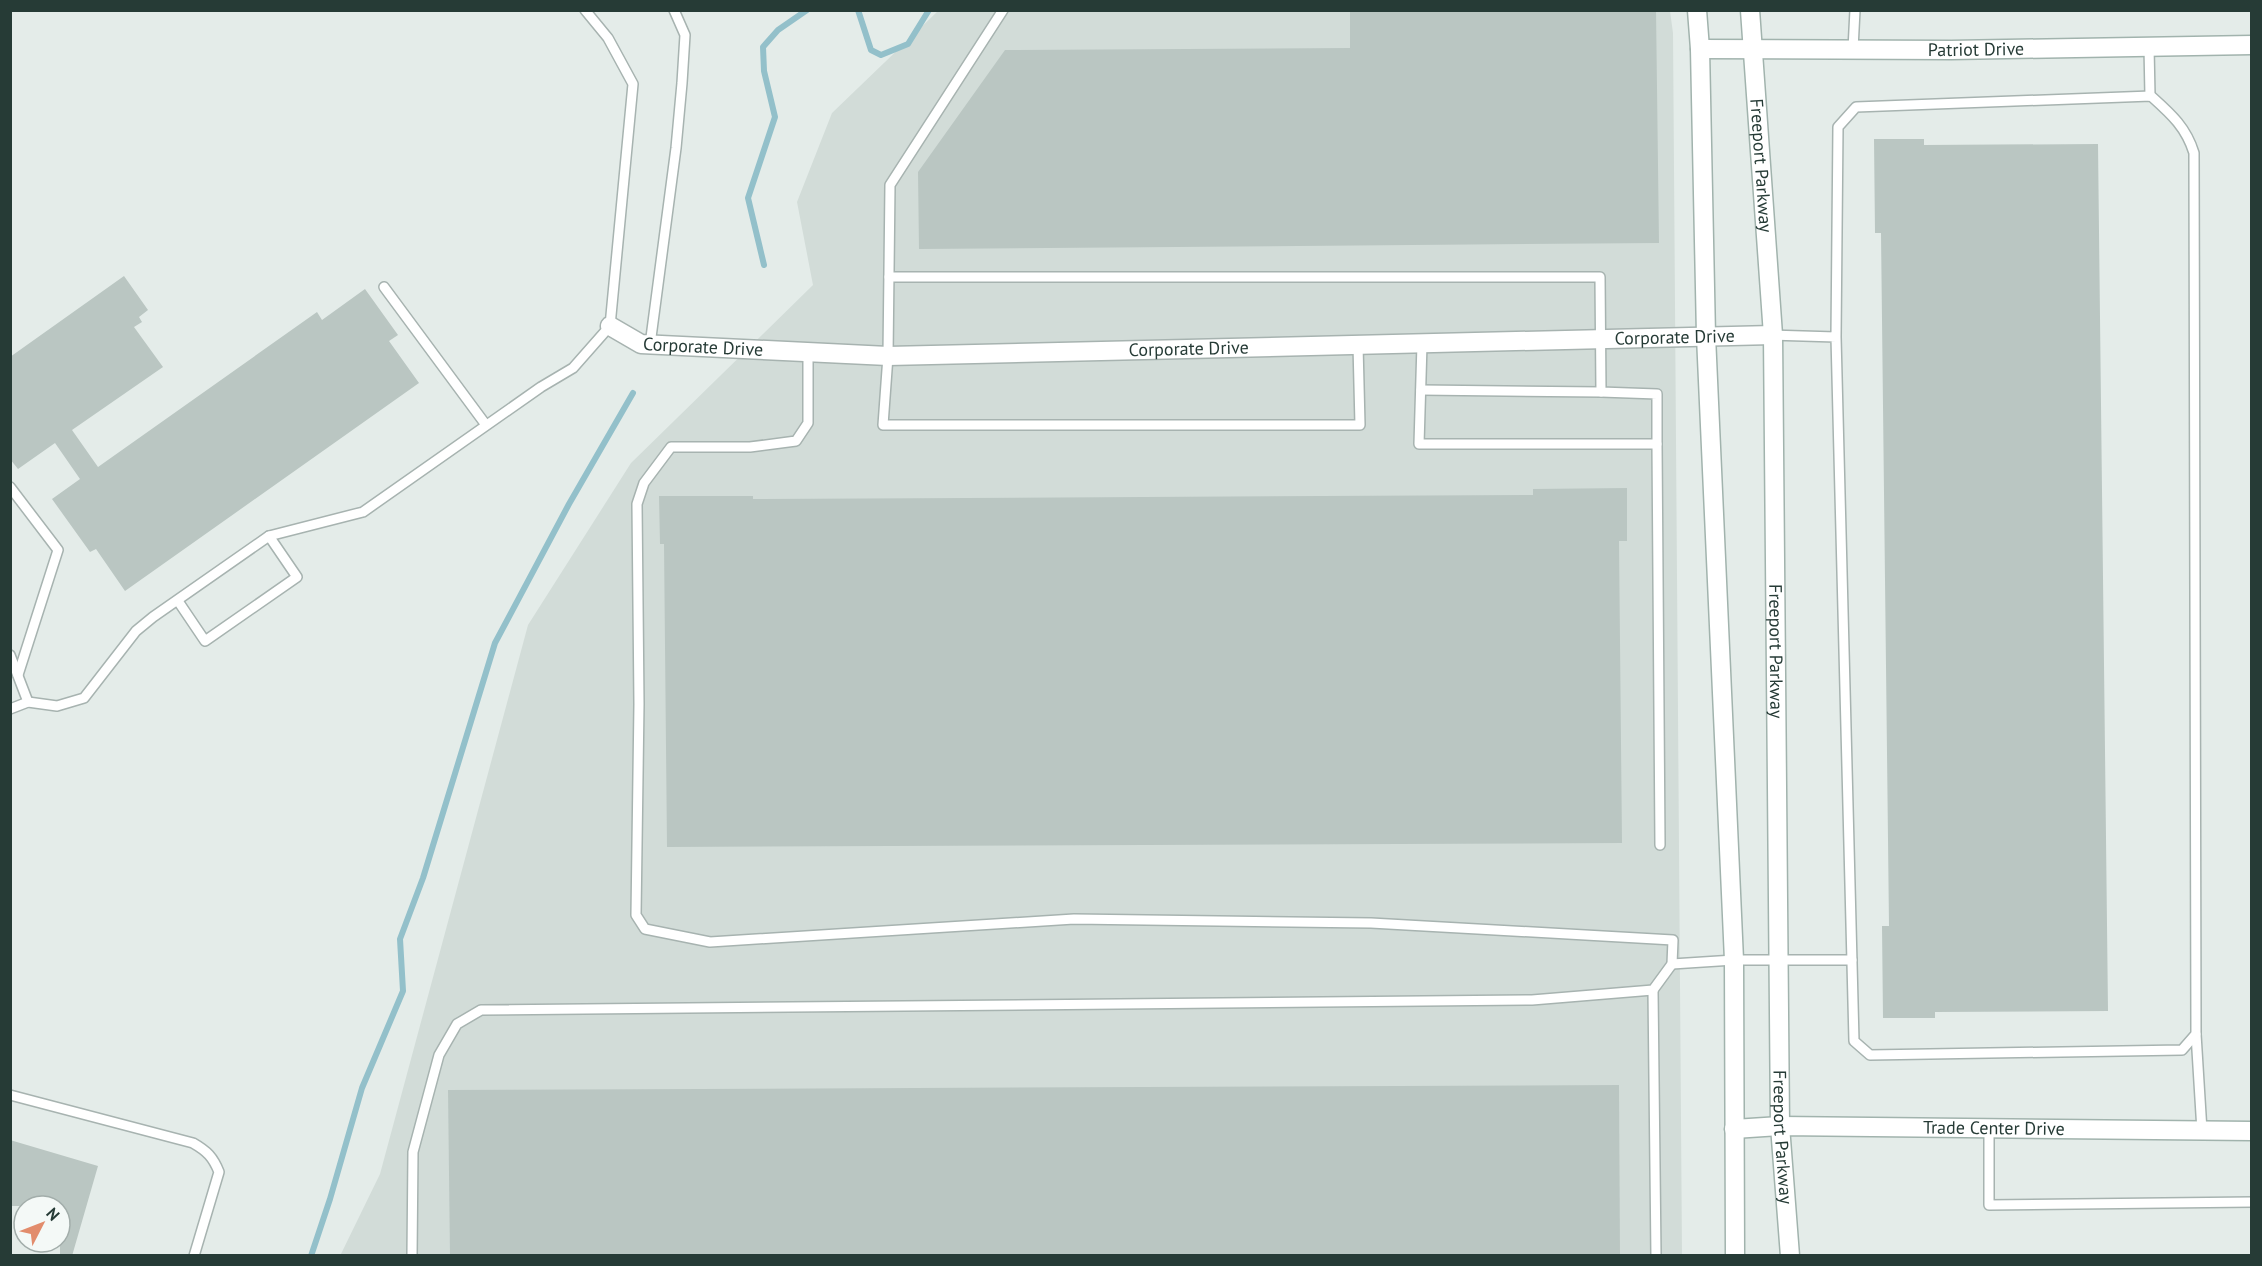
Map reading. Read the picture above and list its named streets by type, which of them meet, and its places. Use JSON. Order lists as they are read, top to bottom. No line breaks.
{"streets":{"main road":["Patriot Drive","Freeport Parkway","Corporate Drive","Trade Center Drive"]},"crossings":[["Patriot Drive","Freeport Parkway"],["Freeport Parkway","Corporate Drive"],["Freeport Parkway","Trade Center Drive"]],"north":"top right"}
